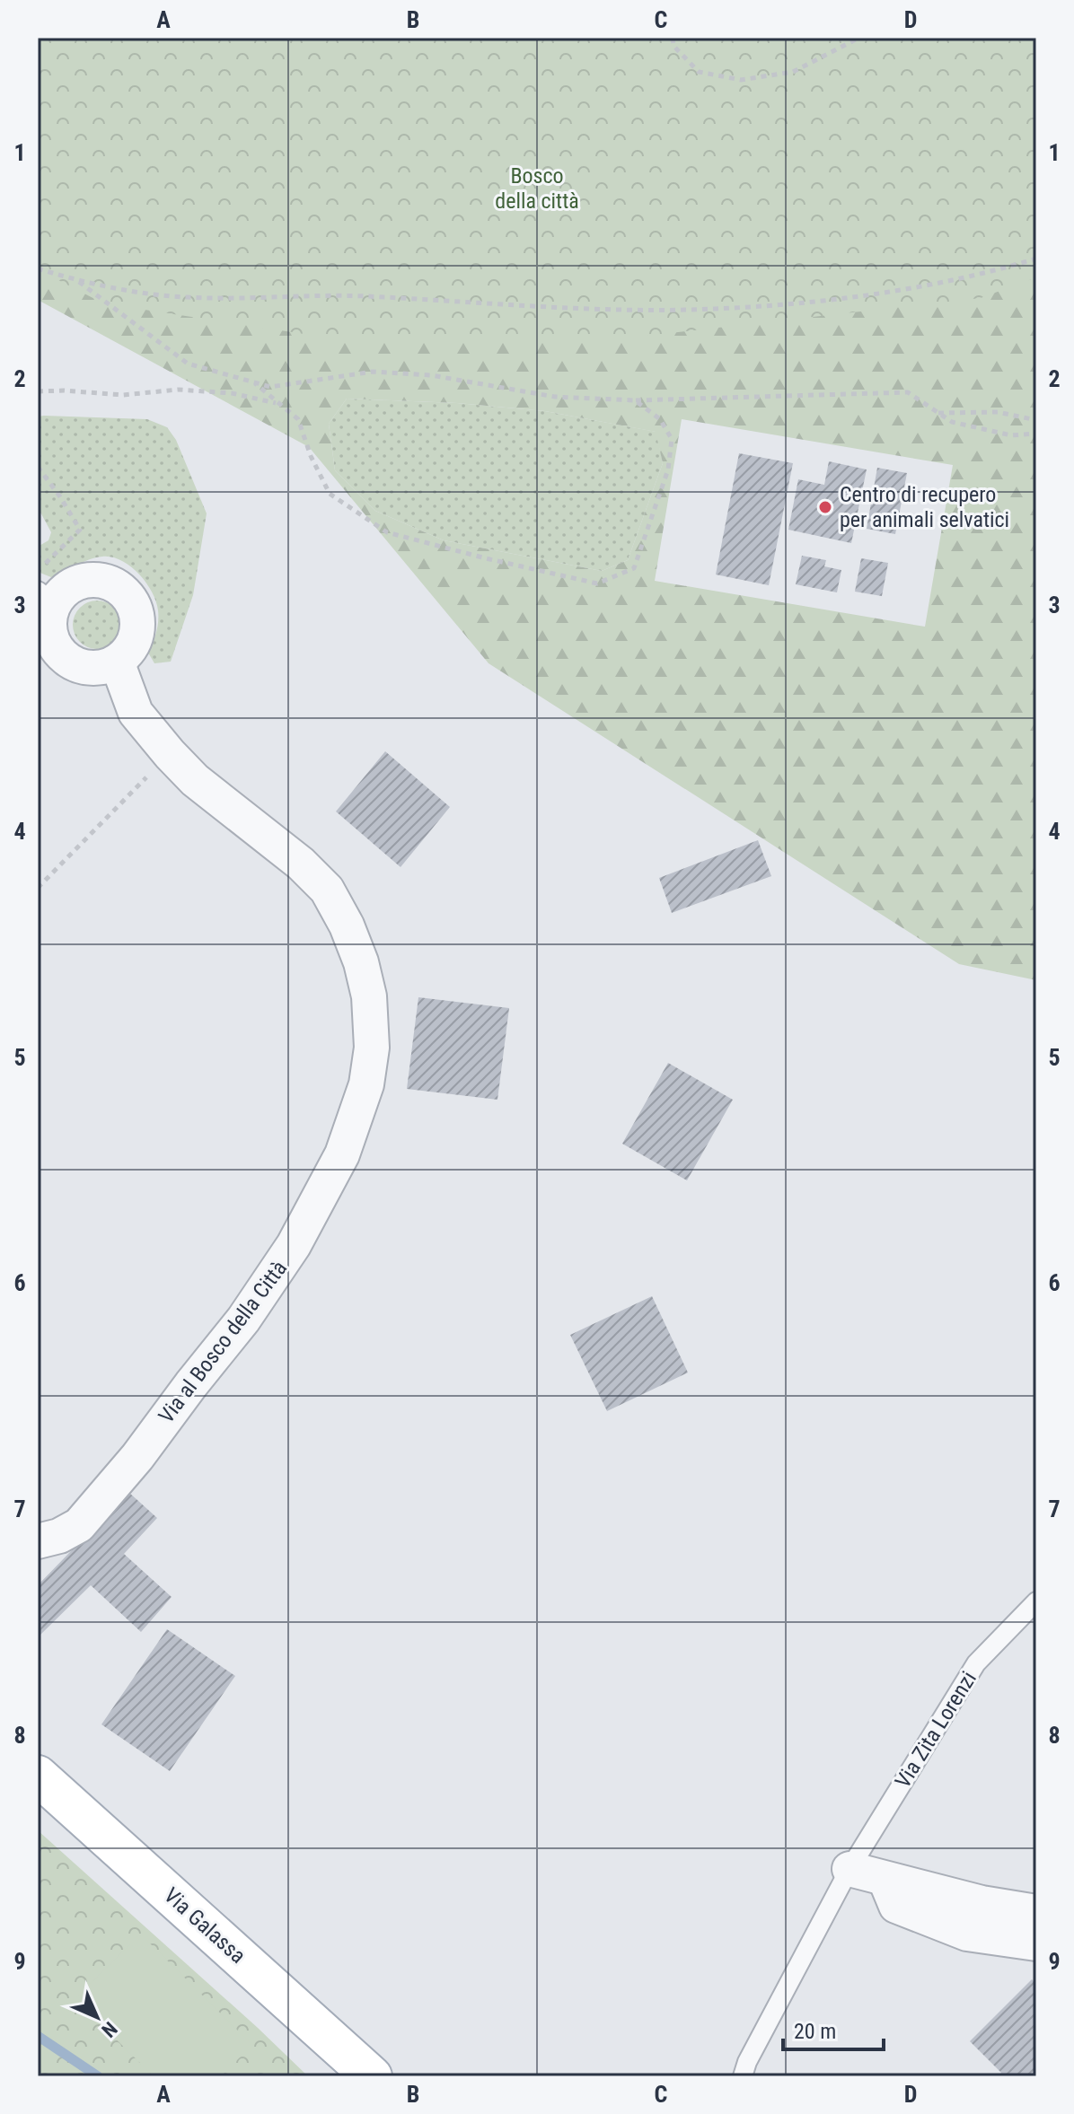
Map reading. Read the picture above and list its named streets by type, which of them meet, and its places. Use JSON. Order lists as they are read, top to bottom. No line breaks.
{"streets":{"main road":["Via Galassa"],"street":["Via al Bosco della Città"],"lane":["Via Zita Lorenzi"]},"parks":["Bosco della città"],"places":["Centro di recupero per animali selvatici"],"scale_bar":"20 m","north":"bottom right","grid":{"columns":["A","B","C","D"],"rows":["1","2","3","4","5","6","7","8","9"]}}
